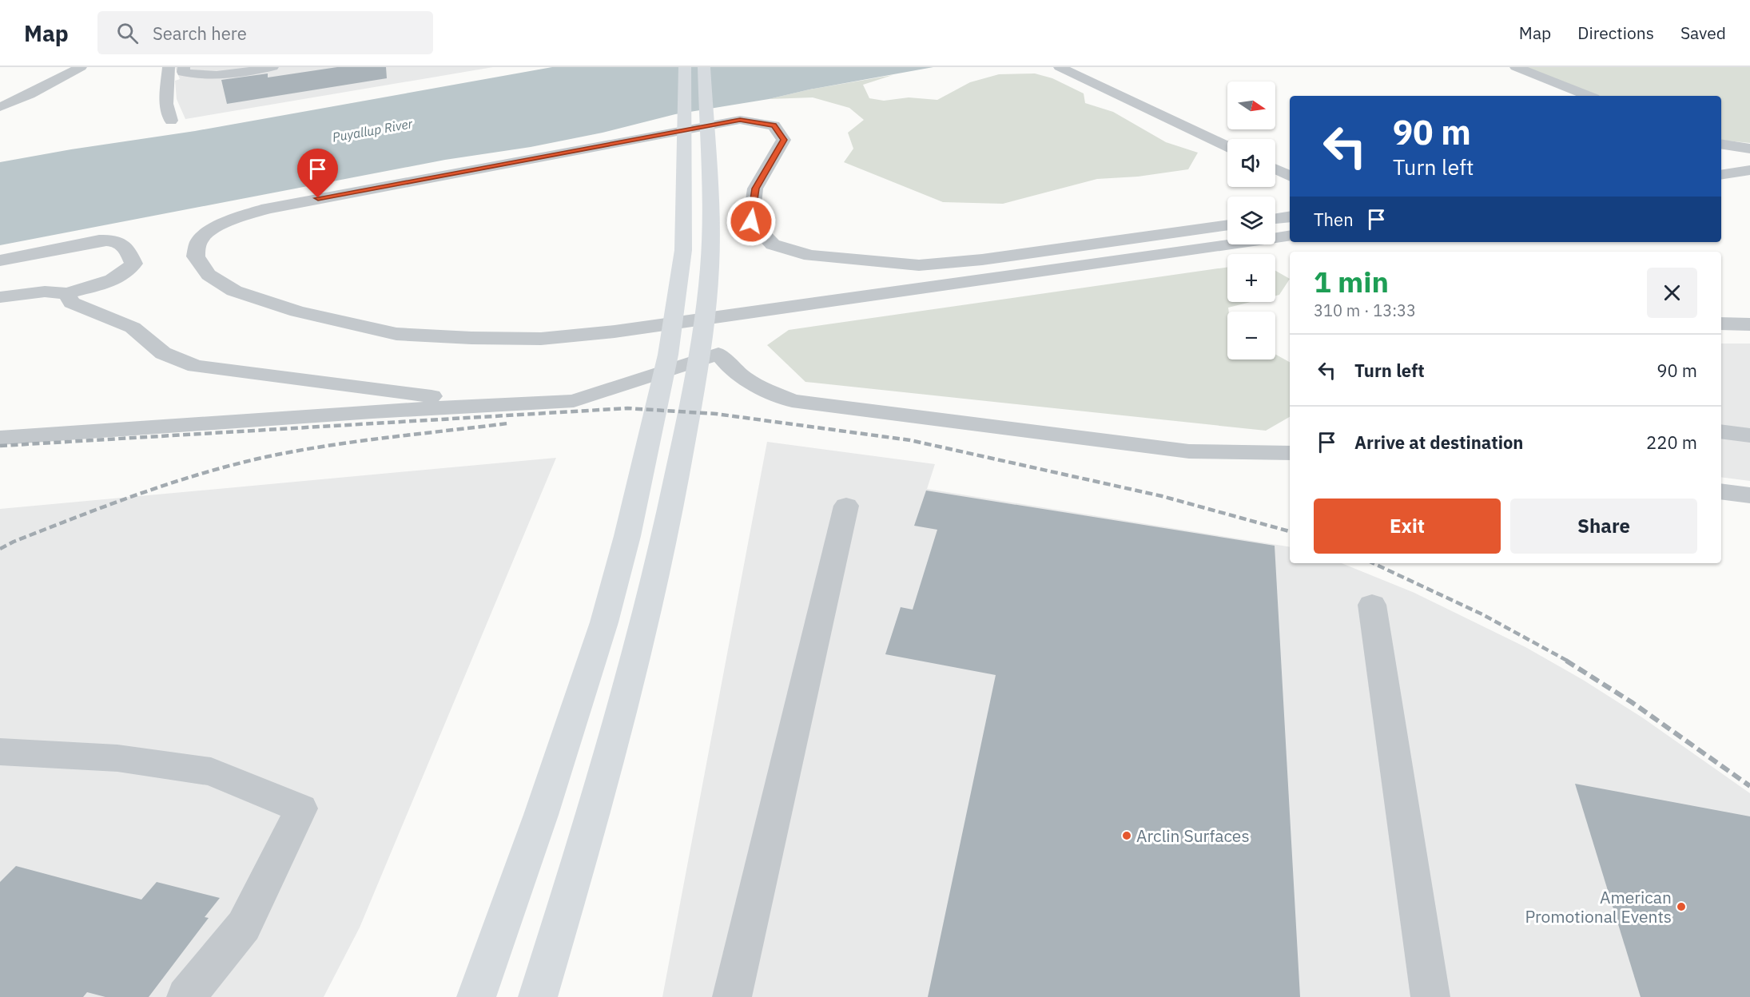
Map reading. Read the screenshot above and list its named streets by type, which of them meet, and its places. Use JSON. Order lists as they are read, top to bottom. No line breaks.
{"water":["Puyallup River"],"places":["Arclin Surfaces","American Promotional Events"],"north":"right","page":{"header":"Map","search":"Search here","nav":["Map","Directions","Saved"],"map_buttons":["+","−"],"turn":["90 m","Turn left"],"then":"Then","heading":["1 min","310 m · 13:33"],"list":[{"name":"Turn left","value":"90 m"},{"name":"Arrive at destination","value":"220 m"}],"buttons":["Exit","Share"]}}
